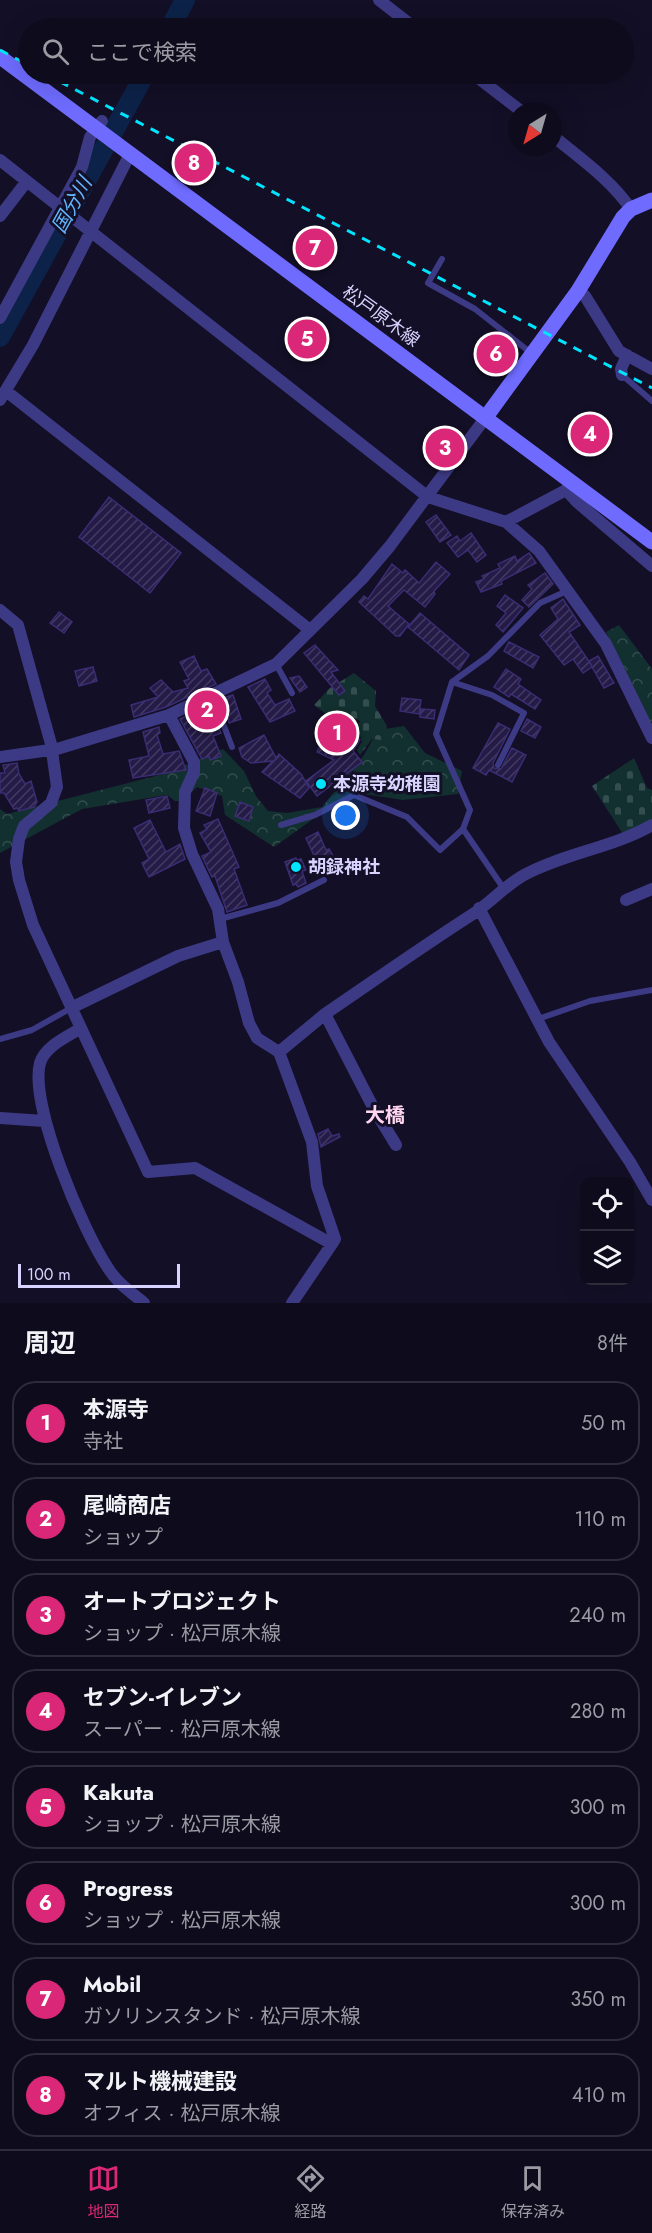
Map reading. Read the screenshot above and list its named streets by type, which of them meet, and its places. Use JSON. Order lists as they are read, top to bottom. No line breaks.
{"streets":{"main road":["松戸原木線"]},"districts":["大橋"],"water":["国分川"],"places":["本源寺幼稚園","胡録神社"],"scale_bar":"100 m","north":"bottom left","page":{"search":"ここで検索","pins":["8","7","5","6","4","3","2","1"],"scale":"100 m","heading":["周辺","8件"],"list":[{"mark":"1","name":"本源寺","note":"寺社","value":"50 m"},{"mark":"2","name":"尾崎商店","note":"ショップ","value":"110 m"},{"mark":"3","name":"オートプロジェクト","note":"ショップ · 松戸原木線","value":"240 m"},{"mark":"4","name":"セブン-イレブン","note":"スーパー · 松戸原木線","value":"280 m"},{"mark":"5","name":"Kakuta","note":"ショップ · 松戸原木線","value":"300 m"},{"mark":"6","name":"Progress","note":"ショップ · 松戸原木線","value":"300 m"},{"mark":"7","name":"Mobil","note":"ガソリンスタンド · 松戸原木線","value":"350 m"},{"mark":"8","name":"マルト機械建設","note":"オフィス · 松戸原木線","value":"410 m"}],"nav":["地図","経路","保存済み"]}}
